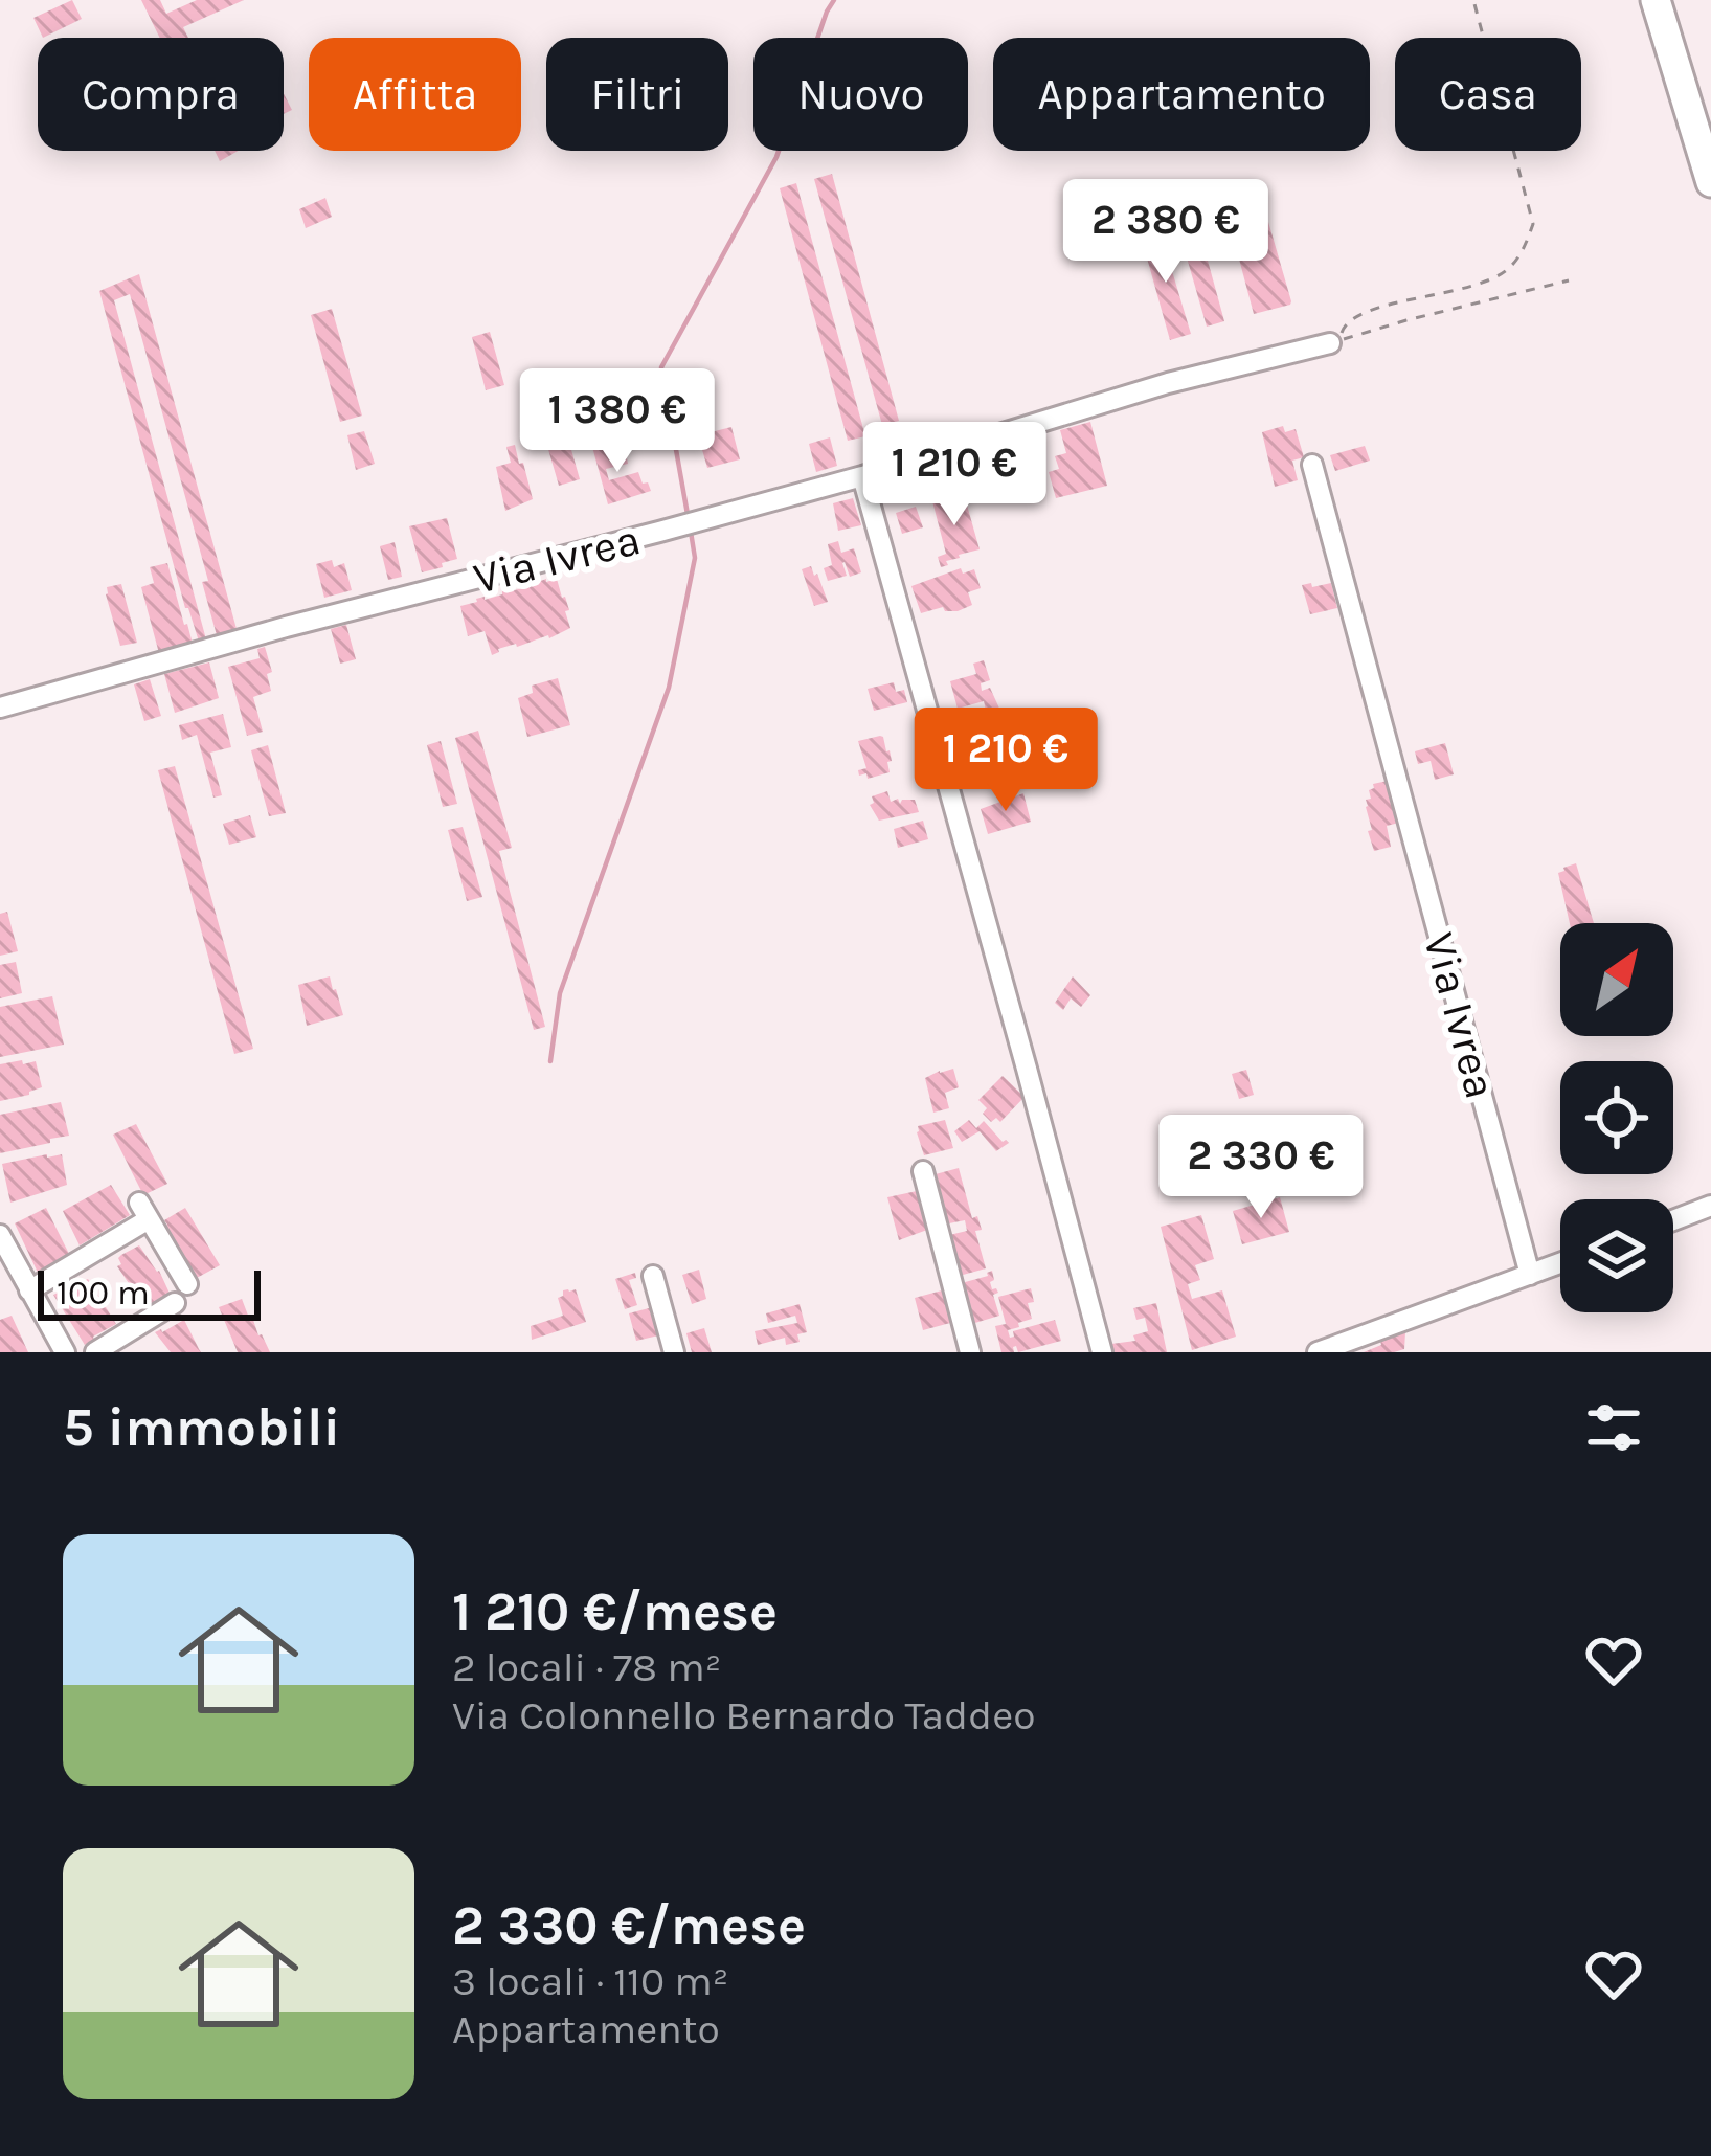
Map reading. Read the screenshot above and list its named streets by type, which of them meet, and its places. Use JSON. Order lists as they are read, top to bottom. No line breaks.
{"streets":{"street":["Via Ivrea"]},"scale_bar":"100 m","north":"top right","page":{"chip":["Compra","Affitta","Filtri","Nuovo","Appartamento","Casa"],"price":["2 380 €","1 380 €","1 210 €","1 210 €","2 330 €"],"scale":"100 m","heading":"5 immobili","list":[{"name":"1 210 €/mese","note":"2 locali · 78 m² · Via Colonnello Bernardo Taddeo"},{"name":"2 330 €/mese","note":"3 locali · 110 m² · Appartamento"}]}}
